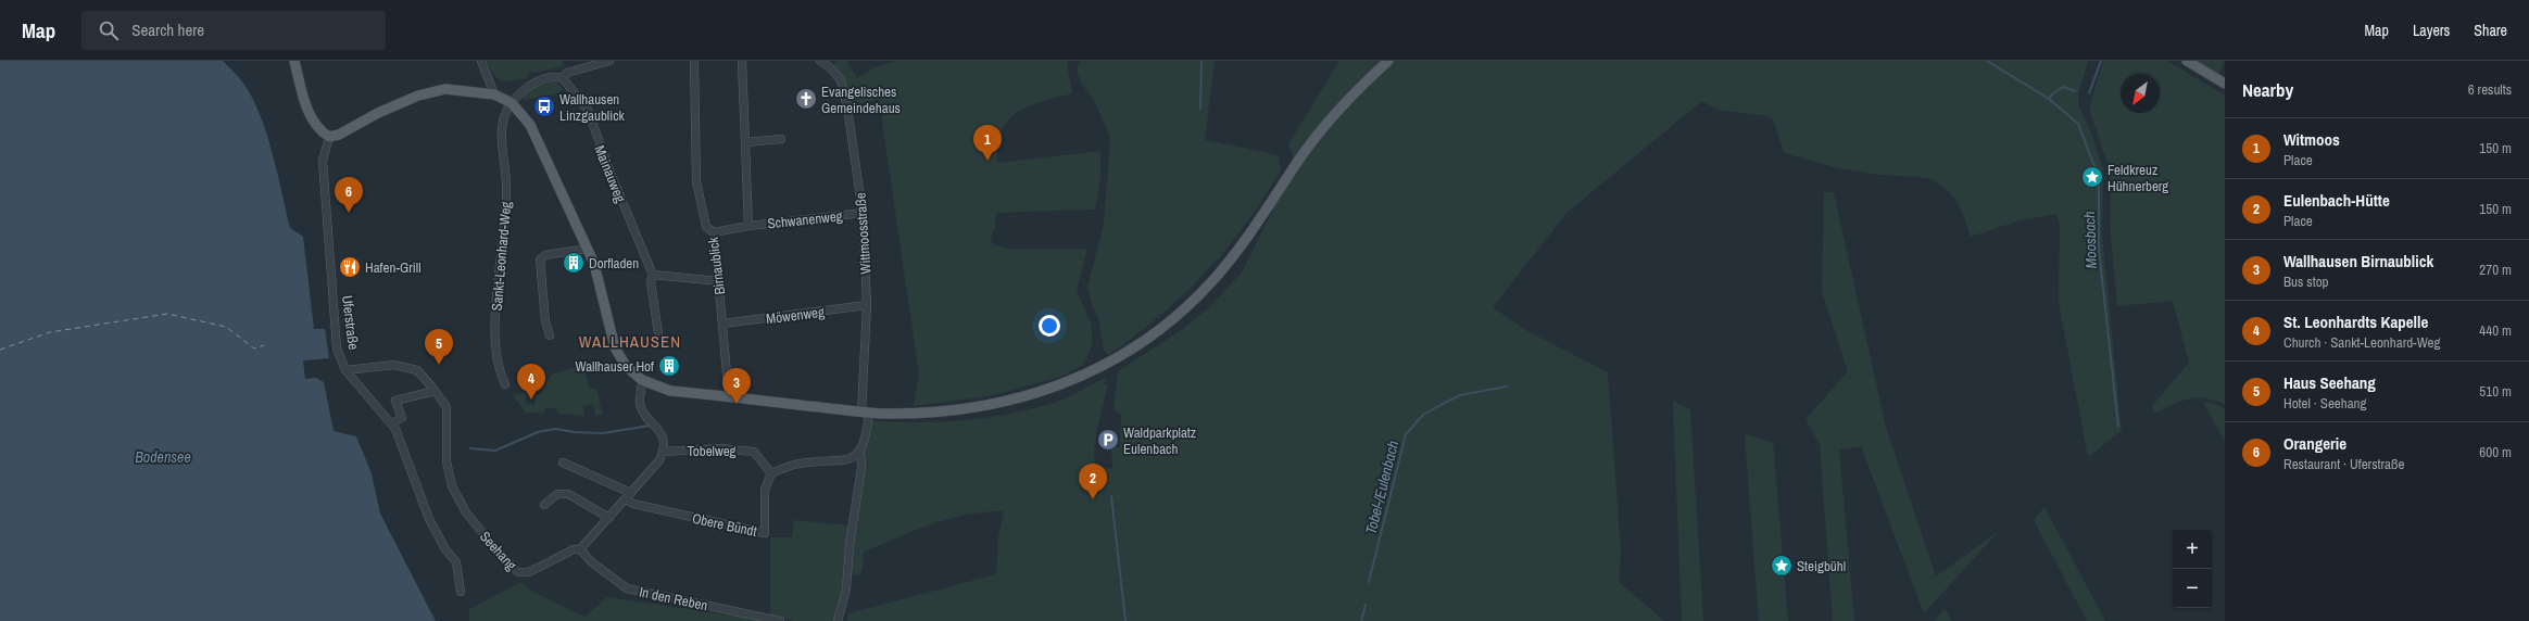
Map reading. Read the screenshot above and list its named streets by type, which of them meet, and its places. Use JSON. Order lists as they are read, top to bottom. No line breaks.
{"streets":{"street":["Mainauweg","Schwanenweg","Wittmoosstraße","Sankt-Leonhard-Weg","Birnaublick","Möwenweg","Uferstraße","Tobelweg","Obere Bündt","Seehang","In den Reben"]},"crossings":[["Schwanenweg","Wittmoosstraße"],["Schwanenweg","Birnaublick"],["Wittmoosstraße","Möwenweg"],["Birnaublick","Möwenweg"],["Uferstraße","Seehang"],["Tobelweg","Obere Bündt"],["Tobelweg","Seehang"],["Obere Bündt","Seehang"],["Seehang","In den Reben"]],"districts":["WALLHAUSEN"],"water":["Moosbach","Bodensee","Tobel-/Eulenbach"],"places":{"church":["Evangelisches Gemeindehaus"],"bus stop":["Wallhausen Linzgaublick"],"place":["Feldkreuz Hühnerberg","Steigbühl"],"building":["Dorfladen","Wallhauser Hof"],"restaurant":["Hafen-Grill"],"parking":["Waldparkplatz Eulenbach"]},"north":"bottom left","page":{"header":"Map","search":"Search here","nav":["Map","Layers","Share"],"heading":["Nearby","6 results"],"list":[{"mark":"1","name":"Witmoos","note":"Place","value":"150 m"},{"mark":"2","name":"Eulenbach-Hütte","note":"Place","value":"150 m"},{"mark":"3","name":"Wallhausen Birnaublick","note":"Bus stop","value":"270 m"},{"mark":"4","name":"St. Leonhardts Kapelle","note":"Church · Sankt-Leonhard-Weg","value":"440 m"},{"mark":"5","name":"Haus Seehang","note":"Hotel · Seehang","value":"510 m"},{"mark":"6","name":"Orangerie","note":"Restaurant · Uferstraße","value":"600 m"}],"pins":["1","6","5","4","3","2"],"map_buttons":["+","−"]}}
